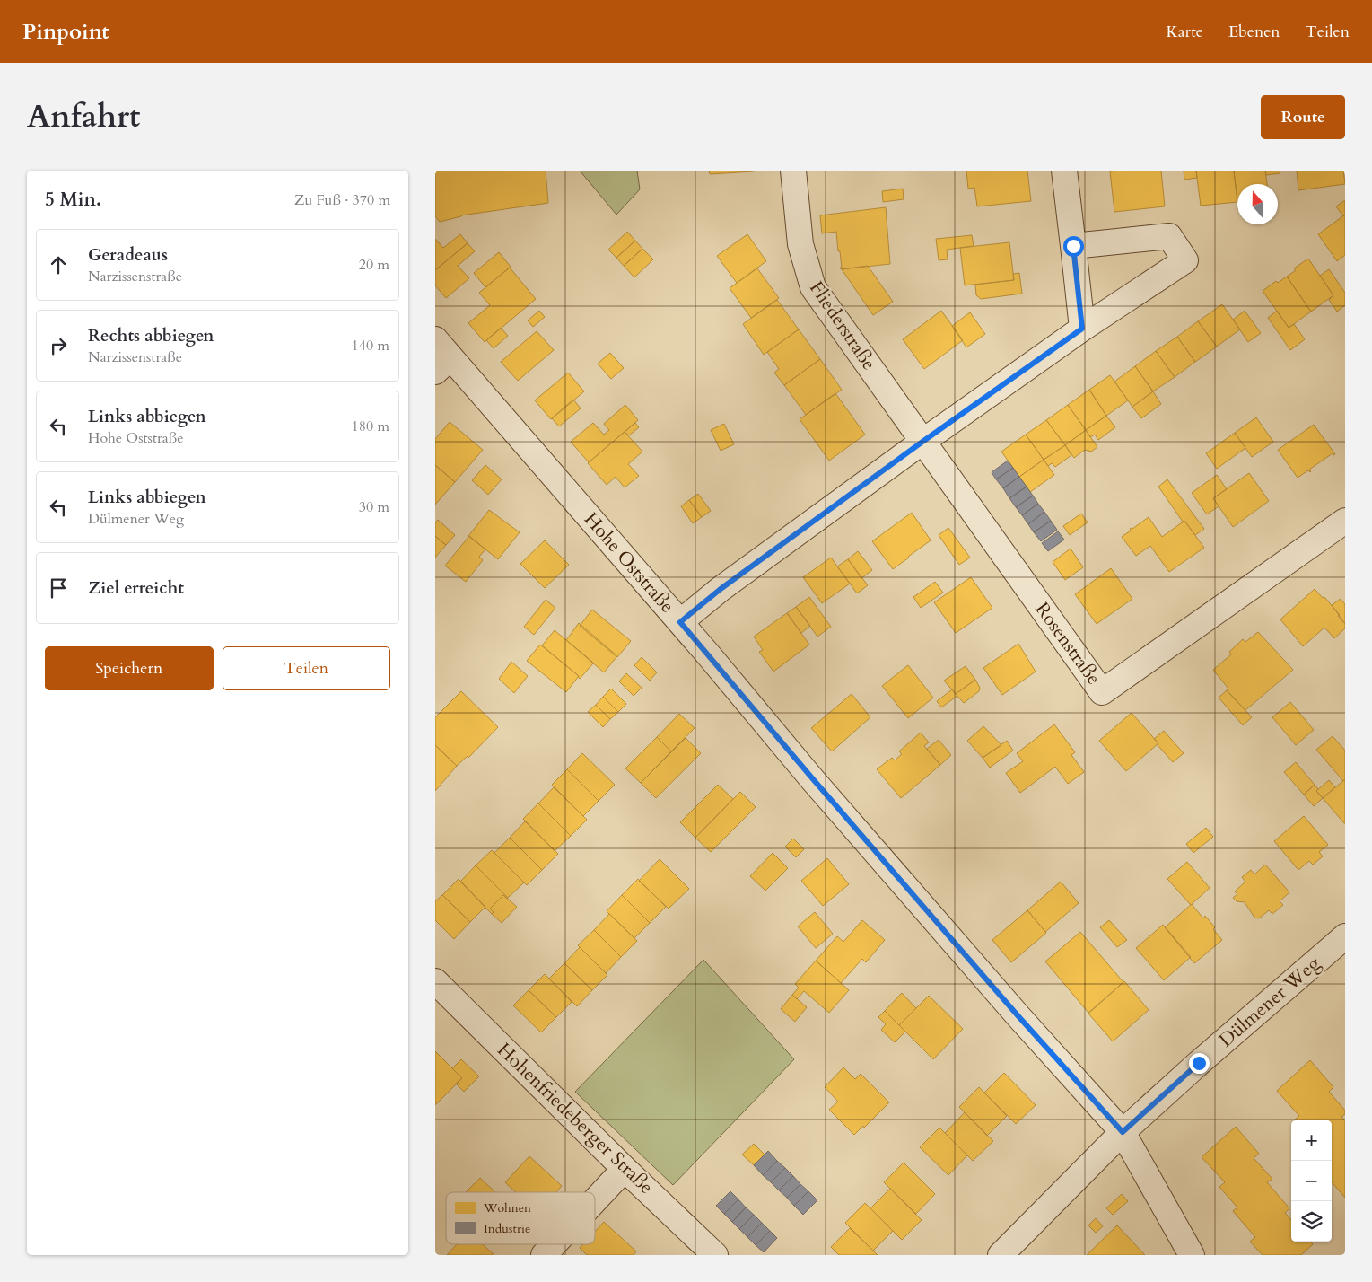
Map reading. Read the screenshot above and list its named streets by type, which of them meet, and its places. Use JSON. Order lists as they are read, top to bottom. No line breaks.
{"streets":{"street":["Fliederstraße","Hohe Oststraße","Rosenstraße","Dülmener Weg","Hohenfriedeberger Straße"]},"crossings":[["Fliederstraße","Rosenstraße"],["Hohe Oststraße","Dülmener Weg"]],"legend":["Wohnen","Industrie"],"north":"top","page":{"header":"Pinpoint","nav":["Karte","Ebenen","Teilen"],"title":"Anfahrt","buttons":["Route",["Speichern","Teilen"]],"heading":["5 Min.","Zu Fuß · 370 m"],"list":[["Geradeaus","Narzissenstraße","20 m"],["Rechts abbiegen","Narzissenstraße","140 m"],["Links abbiegen","Hohe Oststraße","180 m"],["Links abbiegen","Dülmener Weg","30 m"],"Ziel erreicht"],"map_buttons":["+","−"]}}
